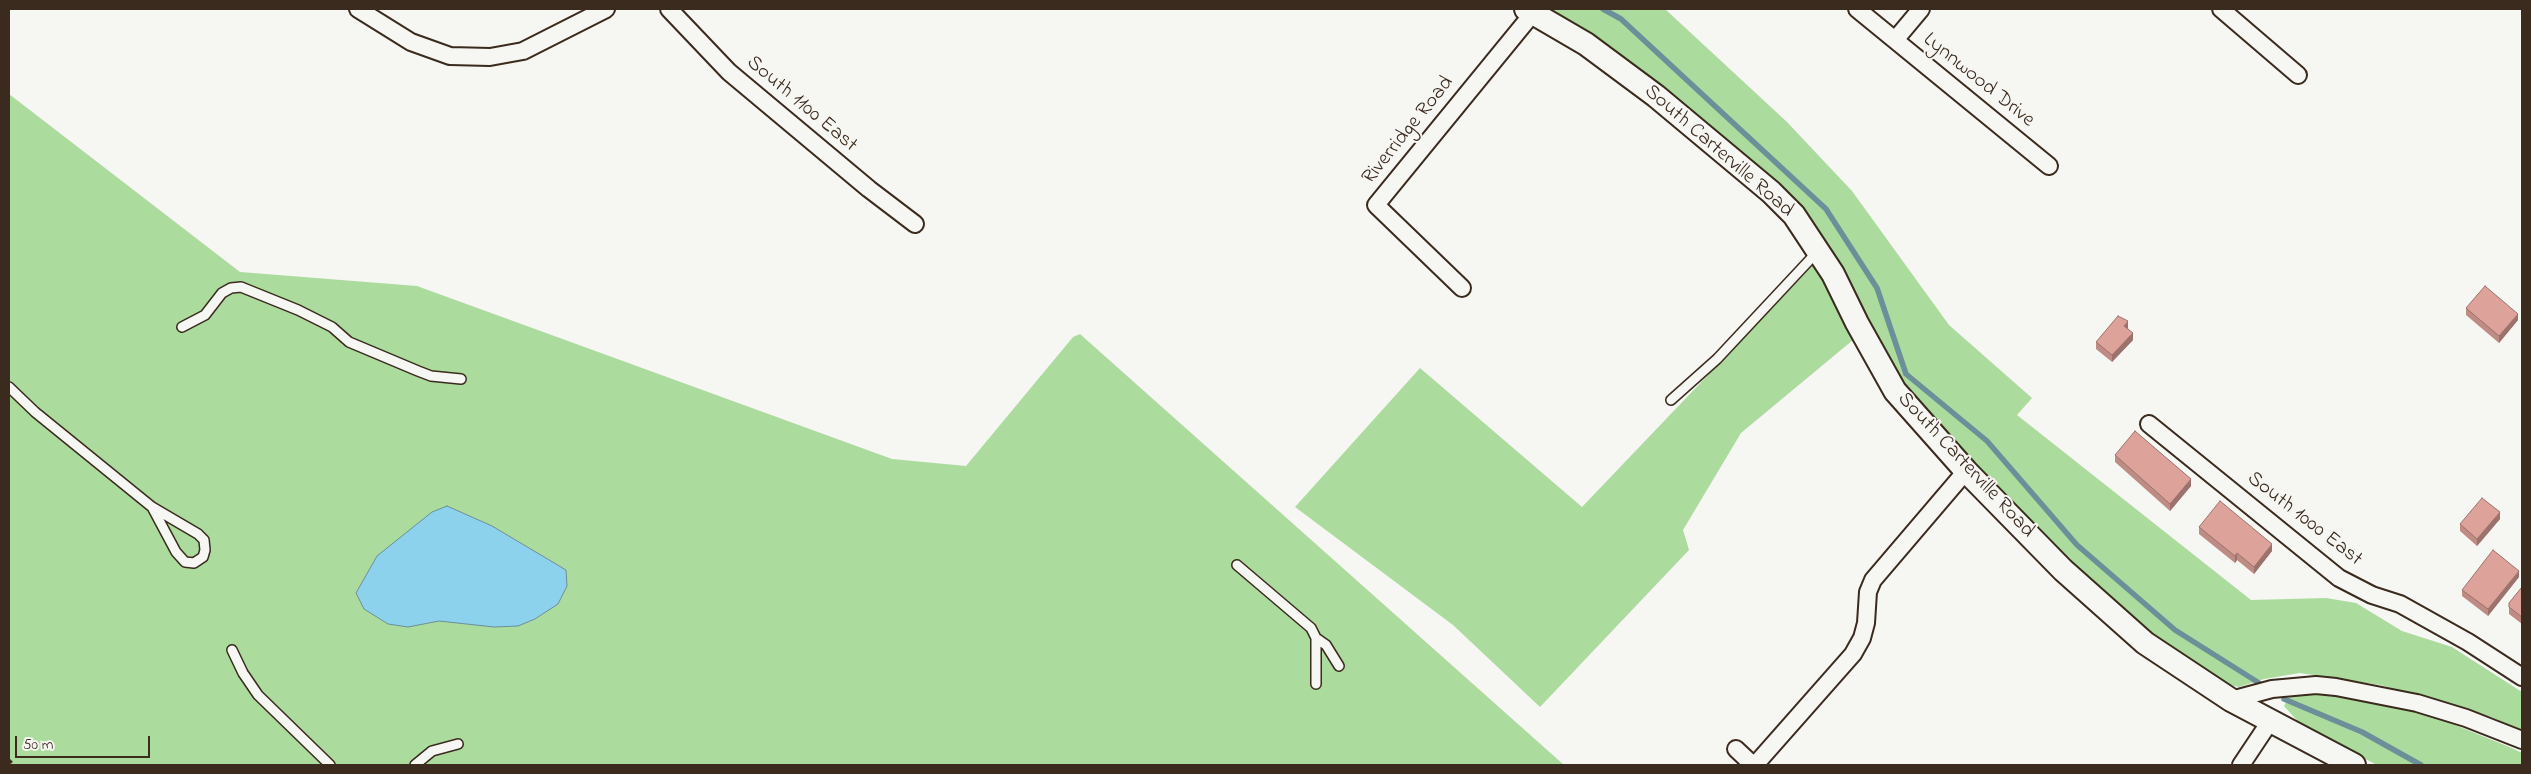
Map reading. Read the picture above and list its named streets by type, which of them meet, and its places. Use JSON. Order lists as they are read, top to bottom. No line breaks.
{"streets":{"street":["Lynnwood Drive","South 1100 East","Riverridge Road","South Carterville Road","South 1000 East"]},"crossings":[["Riverridge Road","South Carterville Road"]],"scale_bar":"50 m"}
